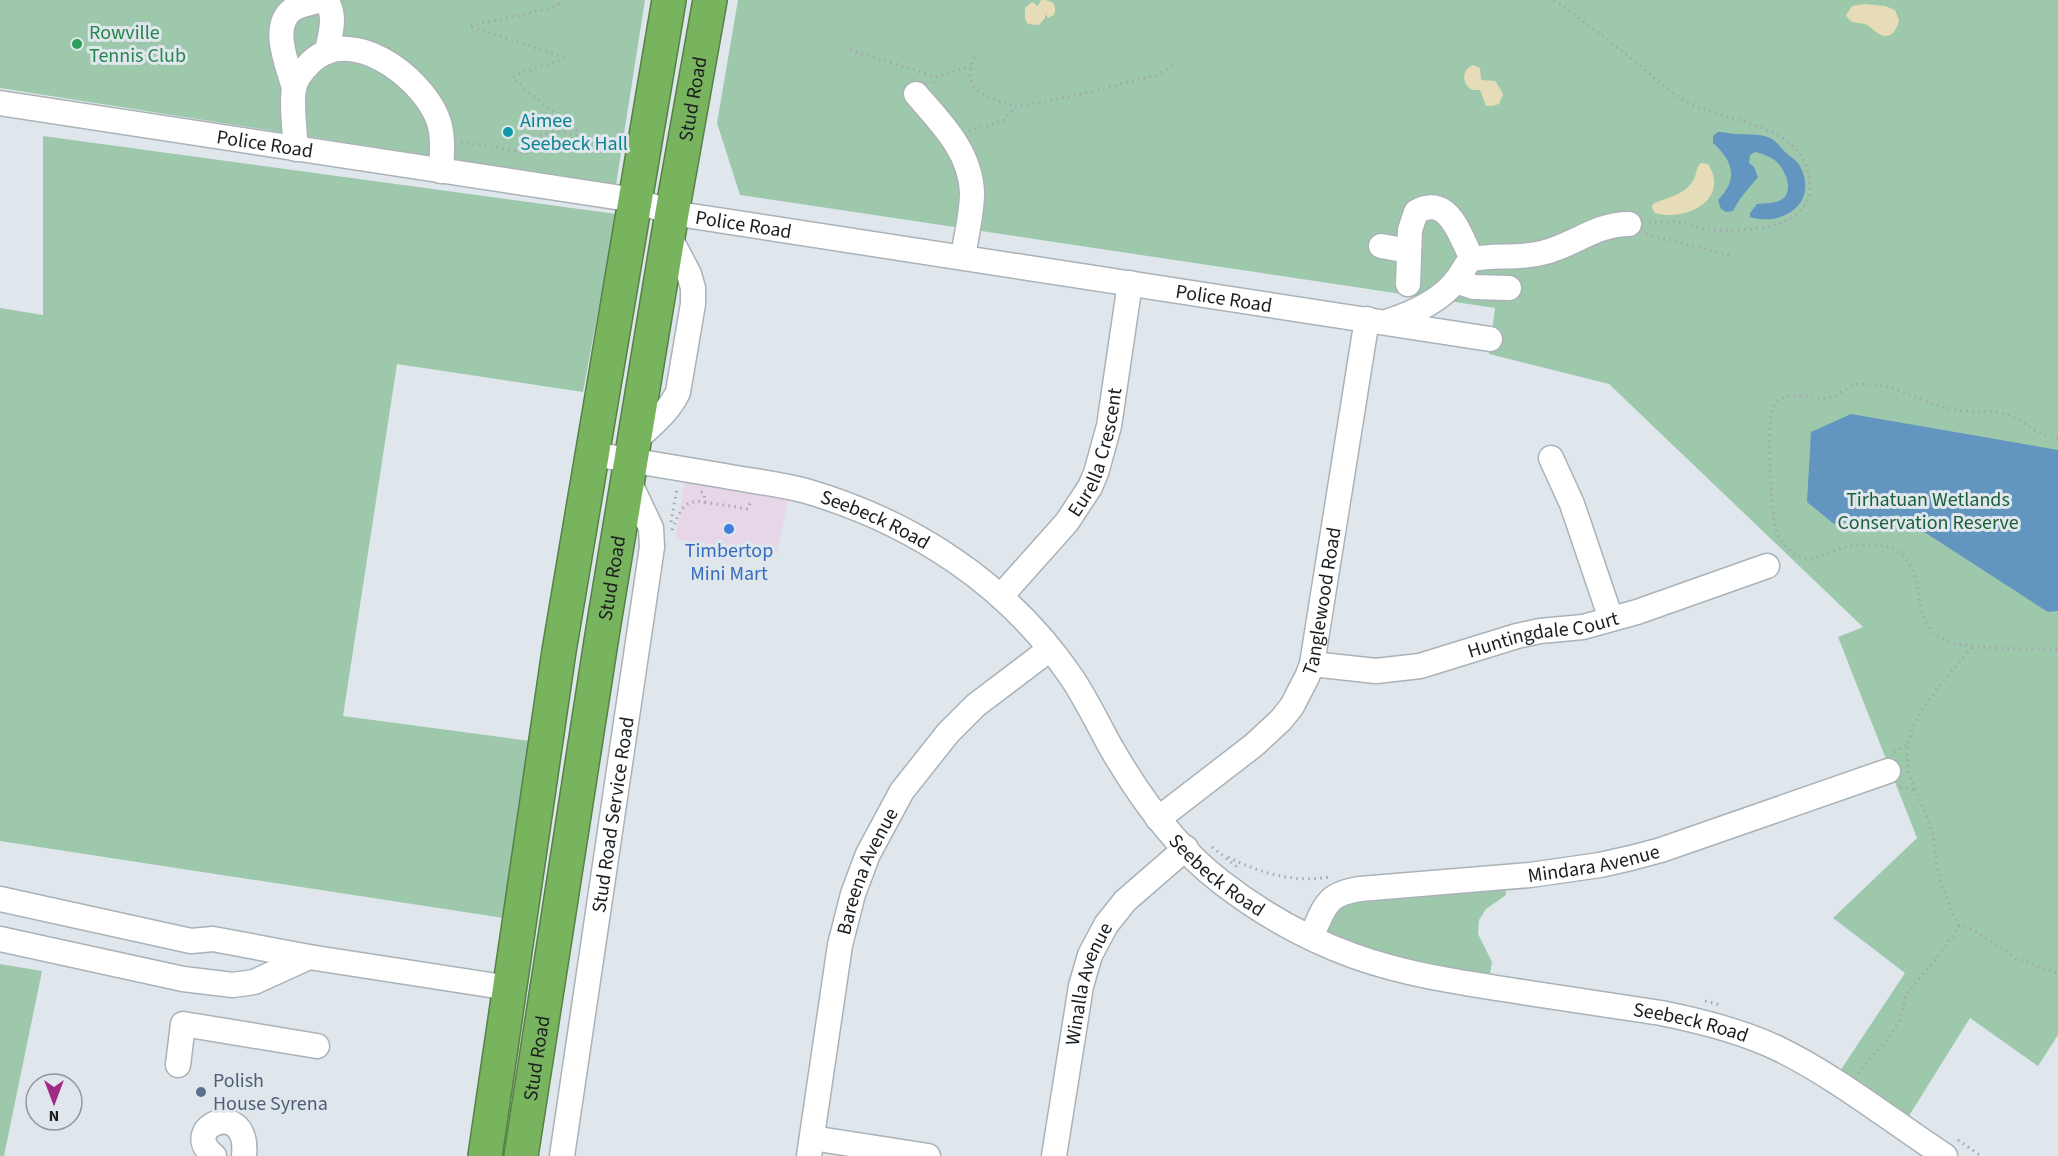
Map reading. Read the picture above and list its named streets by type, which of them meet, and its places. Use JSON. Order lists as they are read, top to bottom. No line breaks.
{"streets":{"highway":["Stud Road"],"street":["Police Road","Eurella Crescent","Seebeck Road","Tanglewood Road","Huntingdale Court","Stud Road Service Road","Mindara Avenue","Bareena Avenue","Winalla Avenue"]},"crossings":[["Stud Road","Police Road"],["Stud Road","Seebeck Road"],["Stud Road","Stud Road Service Road"],["Police Road","Eurella Crescent"],["Police Road","Tanglewood Road"],["Eurella Crescent","Seebeck Road"],["Seebeck Road","Tanglewood Road"],["Seebeck Road","Stud Road Service Road"],["Seebeck Road","Mindara Avenue"],["Seebeck Road","Bareena Avenue"],["Seebeck Road","Winalla Avenue"],["Tanglewood Road","Huntingdale Court"]],"parks":["Tirhatuan Wetlands Conservation Reserve"],"places":["Rowville Tennis Club","Aimee Seebeck Hall","Timbertop Mini Mart","Polish House Syrena"],"north":"bottom"}
